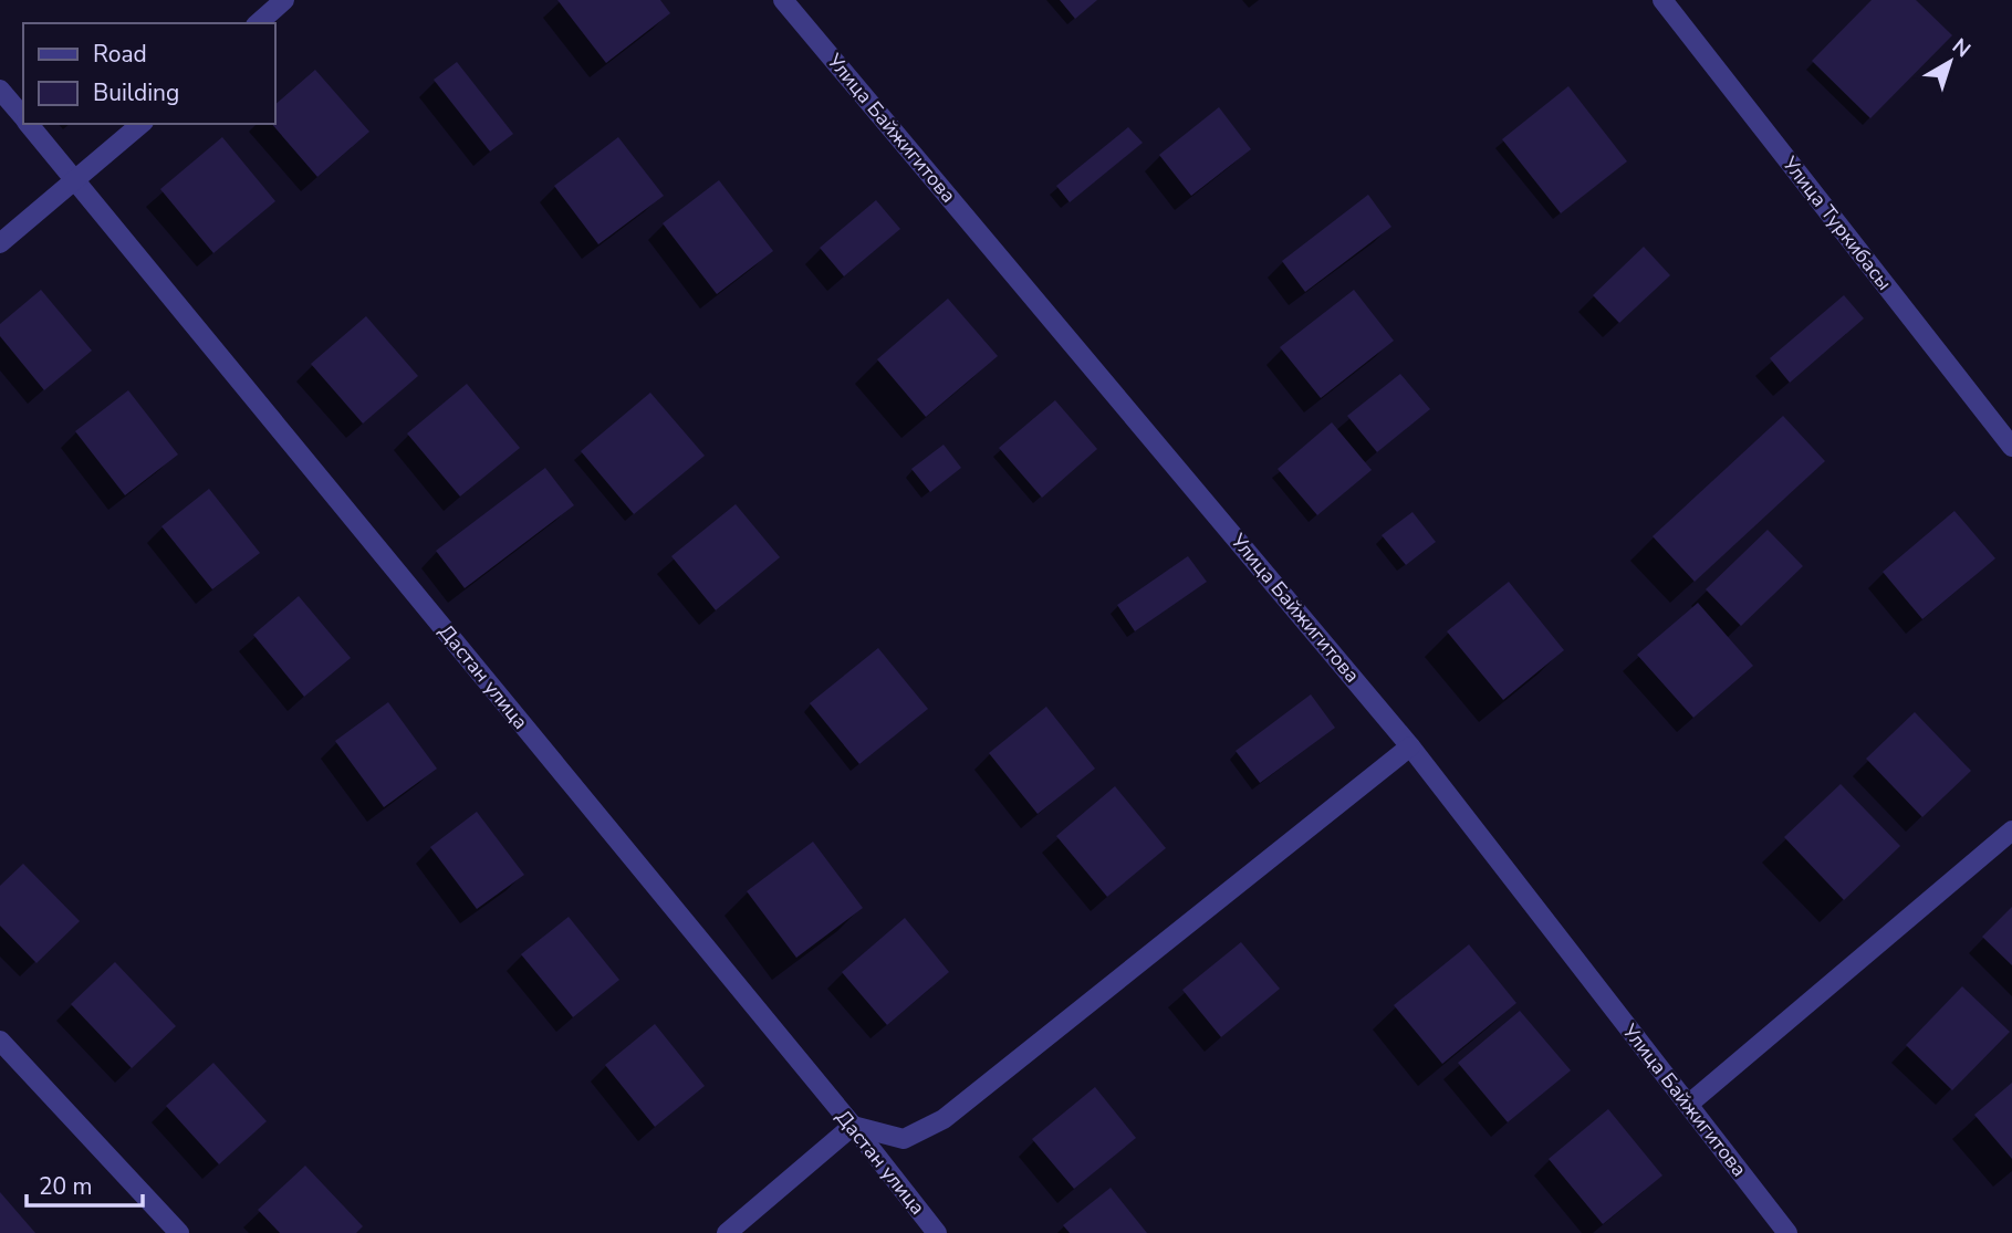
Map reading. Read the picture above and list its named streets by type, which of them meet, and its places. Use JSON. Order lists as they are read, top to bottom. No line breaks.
{"streets":{"street":["Улица Байжигитова","Улица Туркибасы","Дастан улица"]},"legend":["Road","Building"],"scale_bar":"20 m","north":"top right"}
